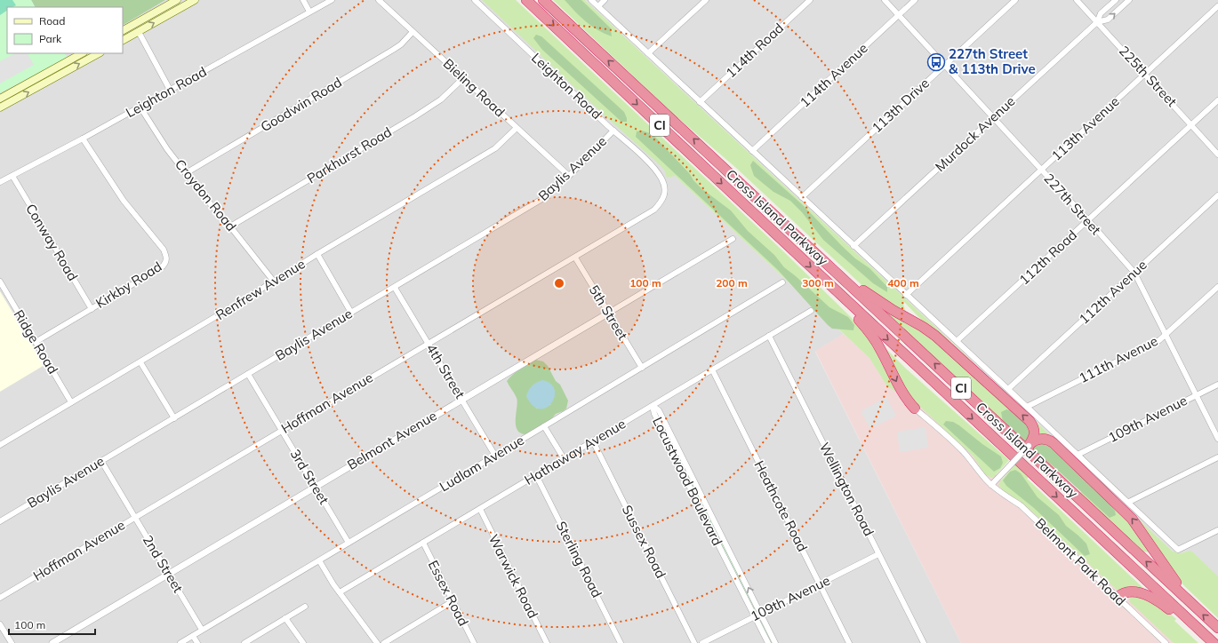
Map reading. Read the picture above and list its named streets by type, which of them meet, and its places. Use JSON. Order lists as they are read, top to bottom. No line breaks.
{"streets":{"highway":["CI","Cross Island Parkway"],"street":["114th Road","114th Avenue","225th Street","Leighton Road","Bieling Road","Goodwin Road","113th Drive","113th Avenue","Murdock Avenue","Parkhurst Road","Baylis Avenue","Croydon Road","227th Street","Conway Road","112th Road","Kirkby Road","Renfrew Avenue","112th Avenue","5th Street","Ridge Road","111th Avenue","4th Street","Hoffman Avenue","109th Avenue","Belmont Avenue","Hathaway Avenue","Ludlam Avenue","3rd Street","Locustwood Boulevard","Wellington Road","Heathcote Road","Sussex Road","Sterling Road","Belmont Park Road","2nd Street","Warwick Road","Essex Road"]},"crossings":[["114th Avenue","227th Street"],["225th Street","113th Avenue"],["225th Street","Murdock Avenue"],["225th Street","112th Road"],["Leighton Road","Baylis Avenue"],["Leighton Road","Croydon Road"],["Leighton Road","Conway Road"],["Leighton Road","Kirkby Road"],["Leighton Road","Hoffman Avenue"],["Bieling Road","Goodwin Road"],["Bieling Road","Parkhurst Road"],["Bieling Road","Baylis Avenue"],["Bieling Road","Renfrew Avenue"],["Goodwin Road","Croydon Road"],["113th Drive","227th Street"],["113th Avenue","227th Street"],["Murdock Avenue","227th Street"],["Parkhurst Road","Croydon Road"],["Baylis Avenue","4th Street"],["Baylis Avenue","3rd Street"],["Baylis Avenue","2nd Street"],["Croydon Road","Renfrew Avenue"],["227th Street","112th Road"],["227th Street","112th Avenue"],["227th Street","111th Avenue"],["227th Street","109th Avenue"],["Conway Road","Kirkby Road"],["Kirkby Road","Ridge Road"],["Renfrew Avenue","Ridge Road"],["5th Street","Hoffman Avenue"],["5th Street","Belmont Avenue"],["5th Street","Ludlam Avenue"],["4th Street","Hoffman Avenue"],["4th Street","Belmont Avenue"],["4th Street","Ludlam Avenue"],["Hoffman Avenue","3rd Street"],["Hoffman Avenue","2nd Street"],["109th Avenue","Locustwood Boulevard"],["109th Avenue","Wellington Road"],["109th Avenue","Heathcote Road"],["Belmont Avenue","3rd Street"],["Belmont Avenue","2nd Street"],["Hathaway Avenue","Locustwood Boulevard"],["Hathaway Avenue","Wellington Road"],["Hathaway Avenue","Heathcote Road"],["Hathaway Avenue","Sussex Road"],["Hathaway Avenue","Sterling Road"],["Hathaway Avenue","Warwick Road"],["Hathaway Avenue","Essex Road"],["Ludlam Avenue","3rd Street"],["Ludlam Avenue","2nd Street"]],"places":{"bus stop":["227th Street & 113th Drive"]},"legend":["Road","Park"],"scale_bar":"100 m","rings":["100 m","200 m","300 m","400 m"]}
